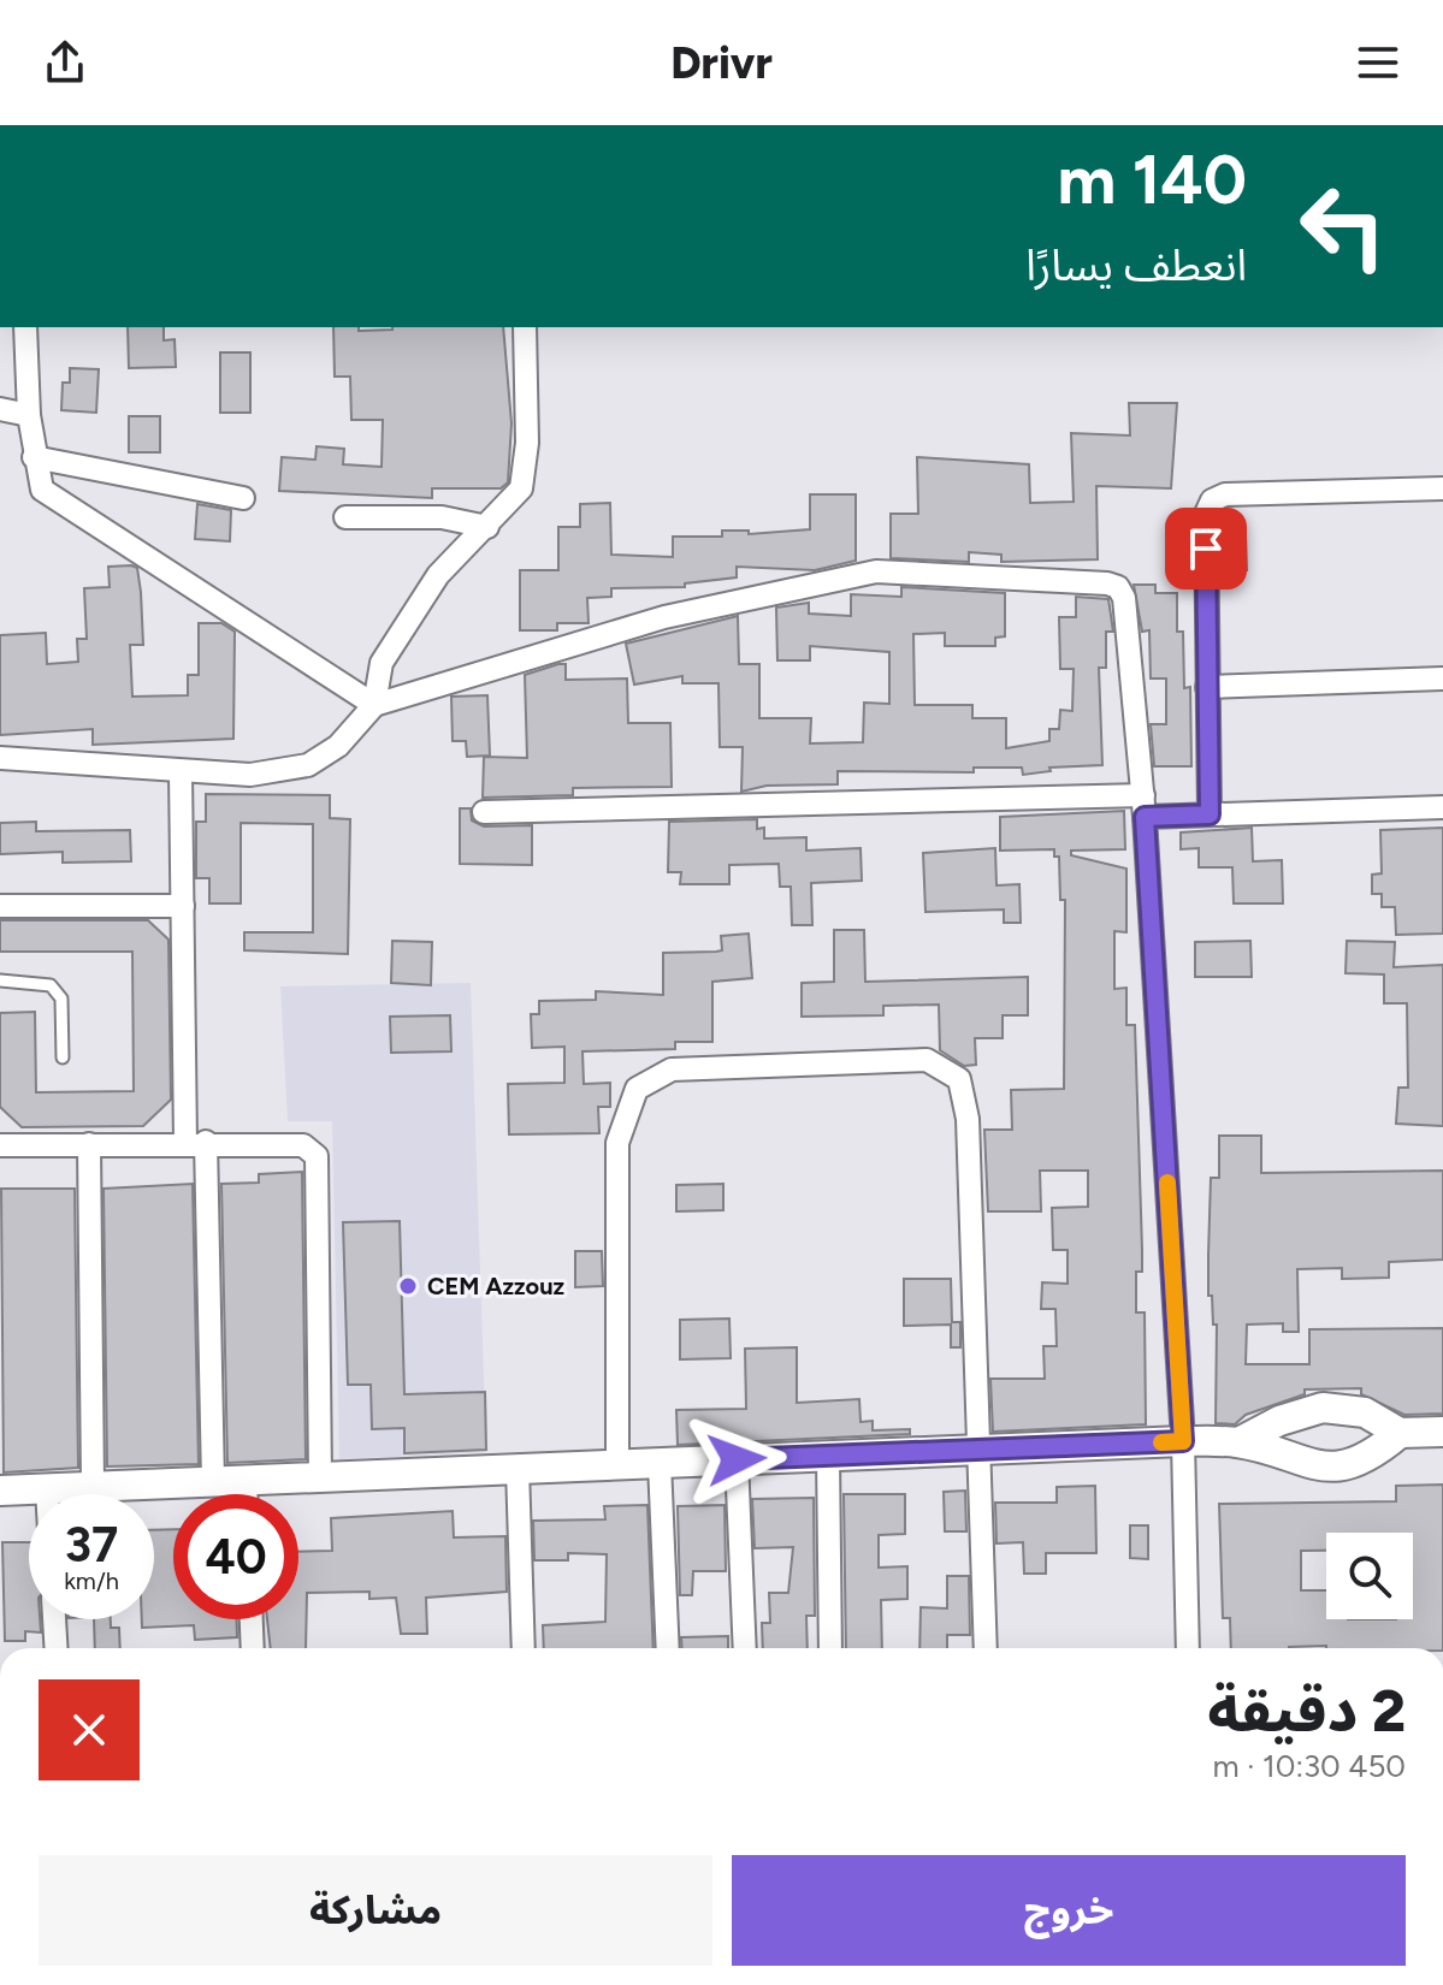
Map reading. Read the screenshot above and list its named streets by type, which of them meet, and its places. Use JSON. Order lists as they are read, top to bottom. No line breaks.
{"places":["CEM Azzouz"],"page":{"header":"Drivr","turn":["140 m","انعطف يسارًا"],"speed":"37 km/h","limit":"40","heading":["2 دقيقة","450 m · 10:30"],"buttons":["خروج","مشاركة"]}}
